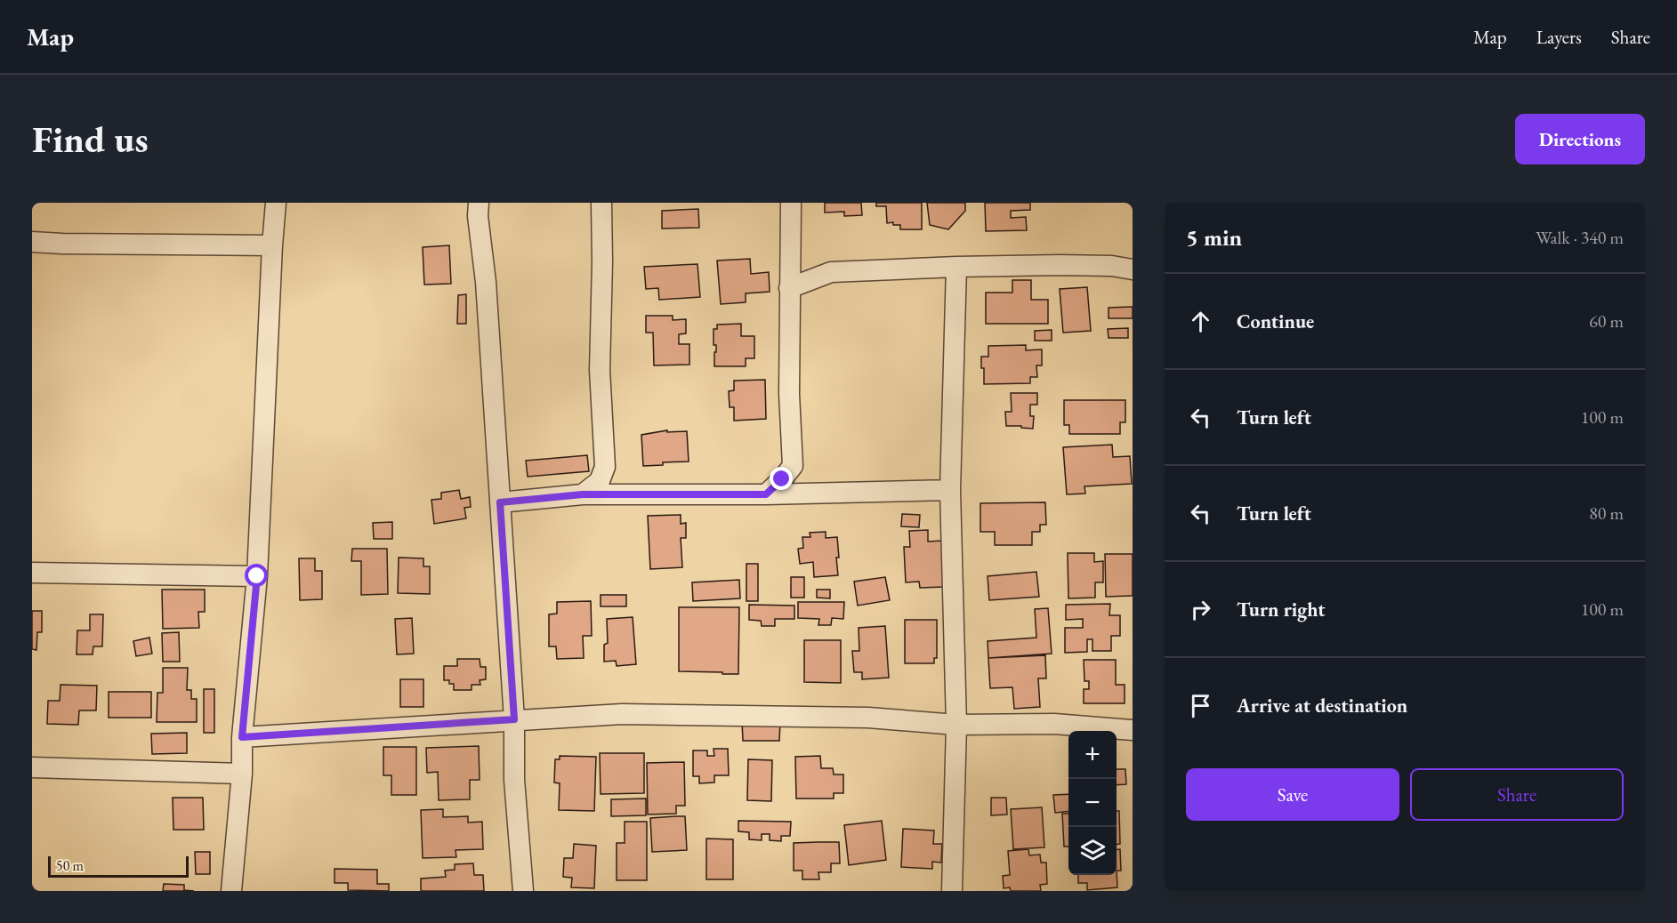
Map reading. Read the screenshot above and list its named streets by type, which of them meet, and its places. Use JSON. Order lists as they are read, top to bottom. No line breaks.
{"scale_bar":"50 m","page":{"header":"Map","nav":["Map","Layers","Share"],"buttons":["Directions",["Save","Share"]],"title":"Find us","heading":["5 min","Walk · 340 m"],"list":[["Continue","60 m"],["Turn left","100 m"],["Turn left","80 m"],["Turn right","100 m"],"Arrive at destination"],"map_buttons":["+","−"],"scale":"50 m"}}
